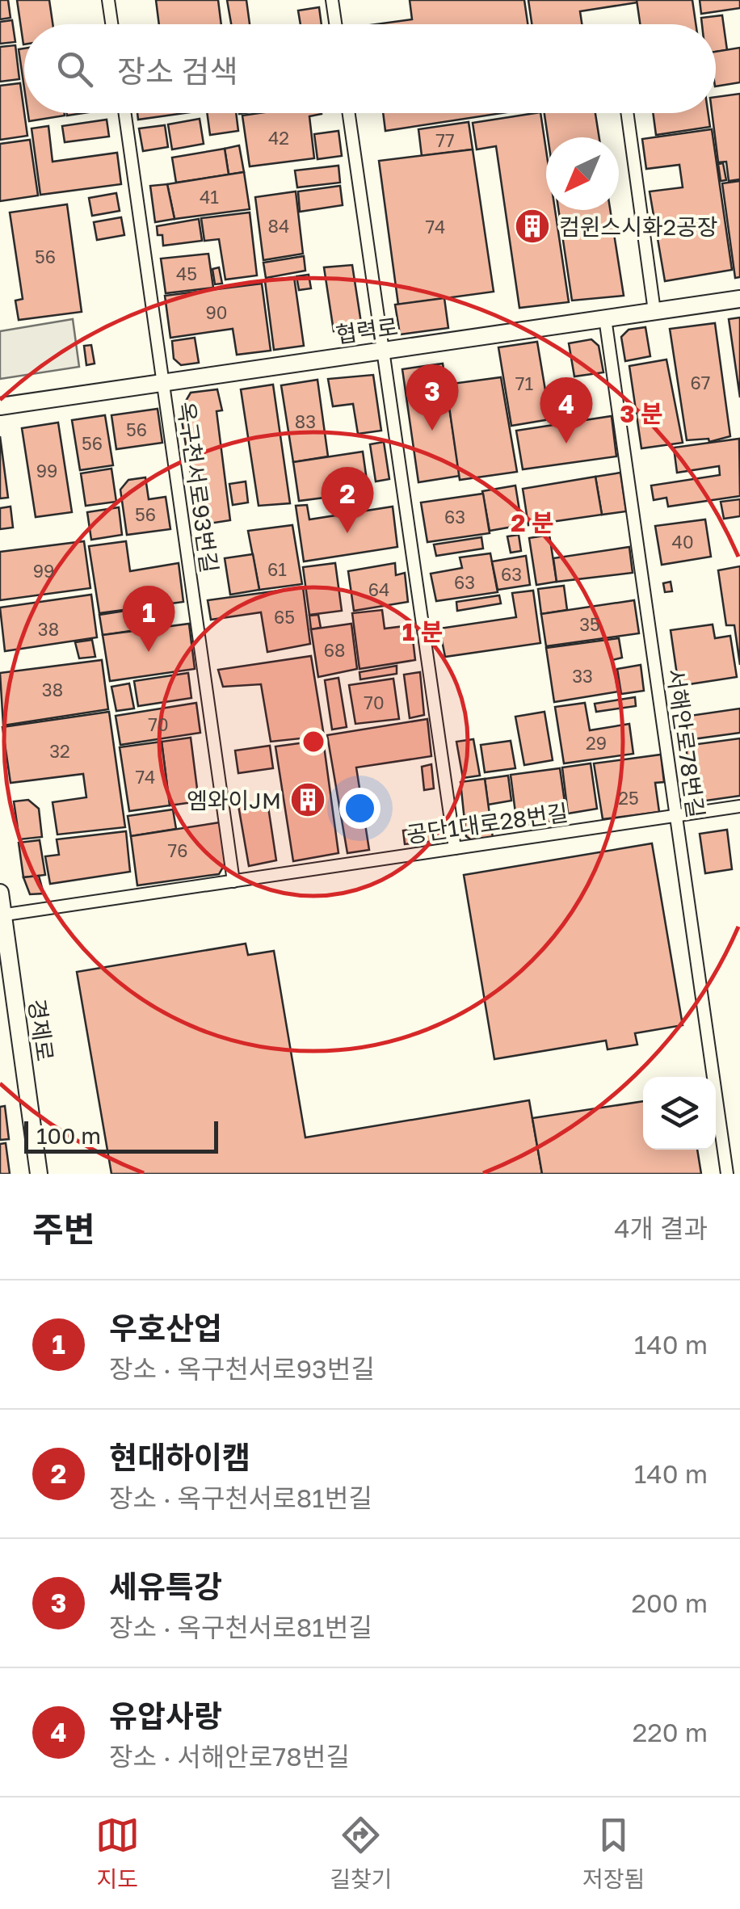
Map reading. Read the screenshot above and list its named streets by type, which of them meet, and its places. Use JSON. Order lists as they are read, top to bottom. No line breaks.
{"streets":{"street":["협력로","옥구천서로93번길","서해안로78번길","공단1대로28번길","경제로"]},"crossings":[["협력로","옥구천서로93번길"],["협력로","서해안로78번길"],["옥구천서로93번길","공단1대로28번길"],["서해안로78번길","공단1대로28번길"],["공단1대로28번길","경제로"]],"places":{"building":["컴윈스시화2공장","엠와이JM"]},"house_numbers":["42","77","41","84","74","56","45","90","67","71","83","56","56","99","56","63","40","61","99","63","63","64","65","35","38","68","33","38","70","70","29","32","74","25","76"],"scale_bar":"100 m","north":"bottom left","page":{"search":"장소 검색","pins":["3","4","2","1"],"scale":"100 m","heading":["주변","4개 결과"],"list":[{"mark":"1","name":"우호산업","note":"장소 · 옥구천서로93번길","value":"140 m"},{"mark":"2","name":"현대하이캠","note":"장소 · 옥구천서로81번길","value":"140 m"},{"mark":"3","name":"세유특강","note":"장소 · 옥구천서로81번길","value":"200 m"},{"mark":"4","name":"유압사랑","note":"장소 · 서해안로78번길","value":"220 m"}],"nav":["지도","길찾기","저장됨"]},"rings":["3 분","2 분","1 분"]}
